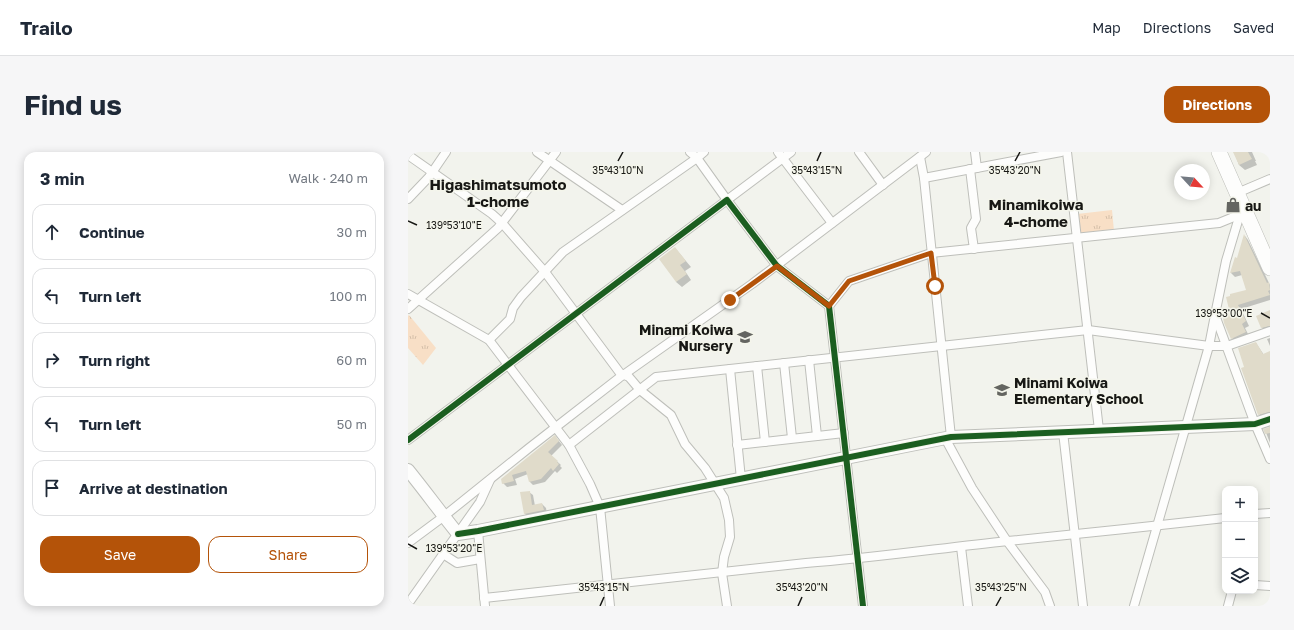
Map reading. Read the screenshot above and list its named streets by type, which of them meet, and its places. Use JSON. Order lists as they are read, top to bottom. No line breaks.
{"districts":["Higashimatsumoto 1-chome","Minamikoiwa 4-chome"],"places":{"shop":["au"],"school or university":["Minami Koiwa Nursery","Minami Koiwa Elementary School"]},"north":"bottom right","page":{"header":"Trailo","nav":["Map","Directions","Saved"],"buttons":["Directions",["Save","Share"]],"title":"Find us","heading":["3 min","Walk · 240 m"],"list":[["Continue","30 m"],["Turn left","100 m"],["Turn right","60 m"],["Turn left","50 m"],"Arrive at destination"],"map_buttons":["+","−"]},"coordinates":["35°43'10\"N","35°43'15\"N","35°43'20\"N","139°53'10\"E","139°53'00\"E","139°53'20\"E","35°43'25\"N"]}
